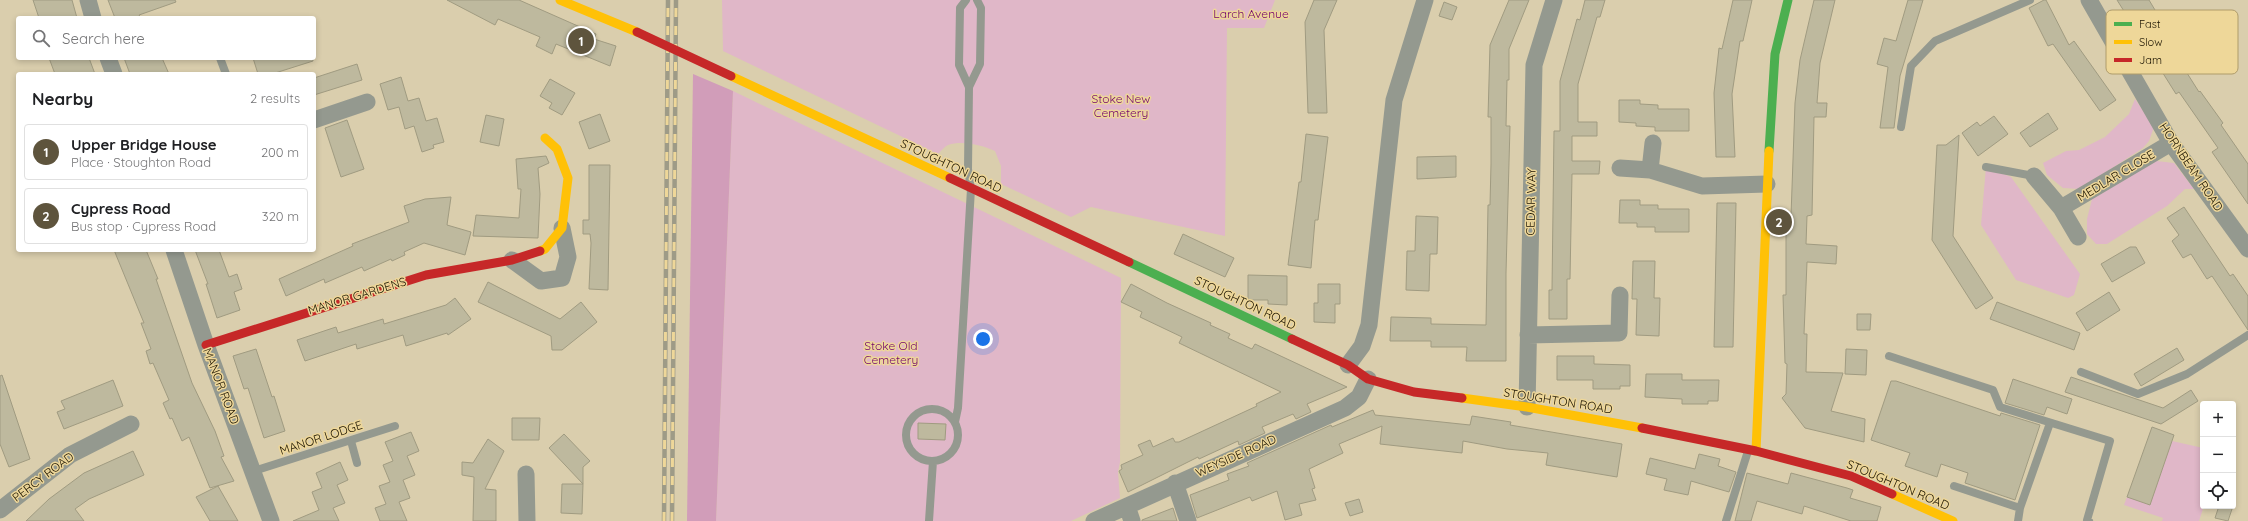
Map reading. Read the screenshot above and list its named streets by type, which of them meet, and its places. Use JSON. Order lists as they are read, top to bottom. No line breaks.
{"streets":{"street":["STOUGHTON ROAD","HORNBEAM ROAD","MEDLAR CLOSE","CEDAR WAY","MANOR GARDENS","MANOR ROAD","WEYSIDE ROAD","PERCY ROAD"],"lane":["MANOR LODGE"]},"crossings":[["STOUGHTON ROAD","CEDAR WAY"],["STOUGHTON ROAD","WEYSIDE ROAD"],["HORNBEAM ROAD","MEDLAR CLOSE"],["MANOR GARDENS","MANOR ROAD"],["MANOR ROAD","MANOR LODGE"]],"parks":["Larch Avenue","Stoke New Cemetery","Stoke Old Cemetery"],"legend":["Fast","Slow","Jam"],"page":{"search":"Search here","pins":["1","2"],"heading":["Nearby","2 results"],"list":[{"mark":"1","name":"Upper Bridge House","note":"Place · Stoughton Road","value":"200 m"},{"mark":"2","name":"Cypress Road","note":"Bus stop · Cypress Road","value":"320 m"}],"map_buttons":["+","−"]}}
